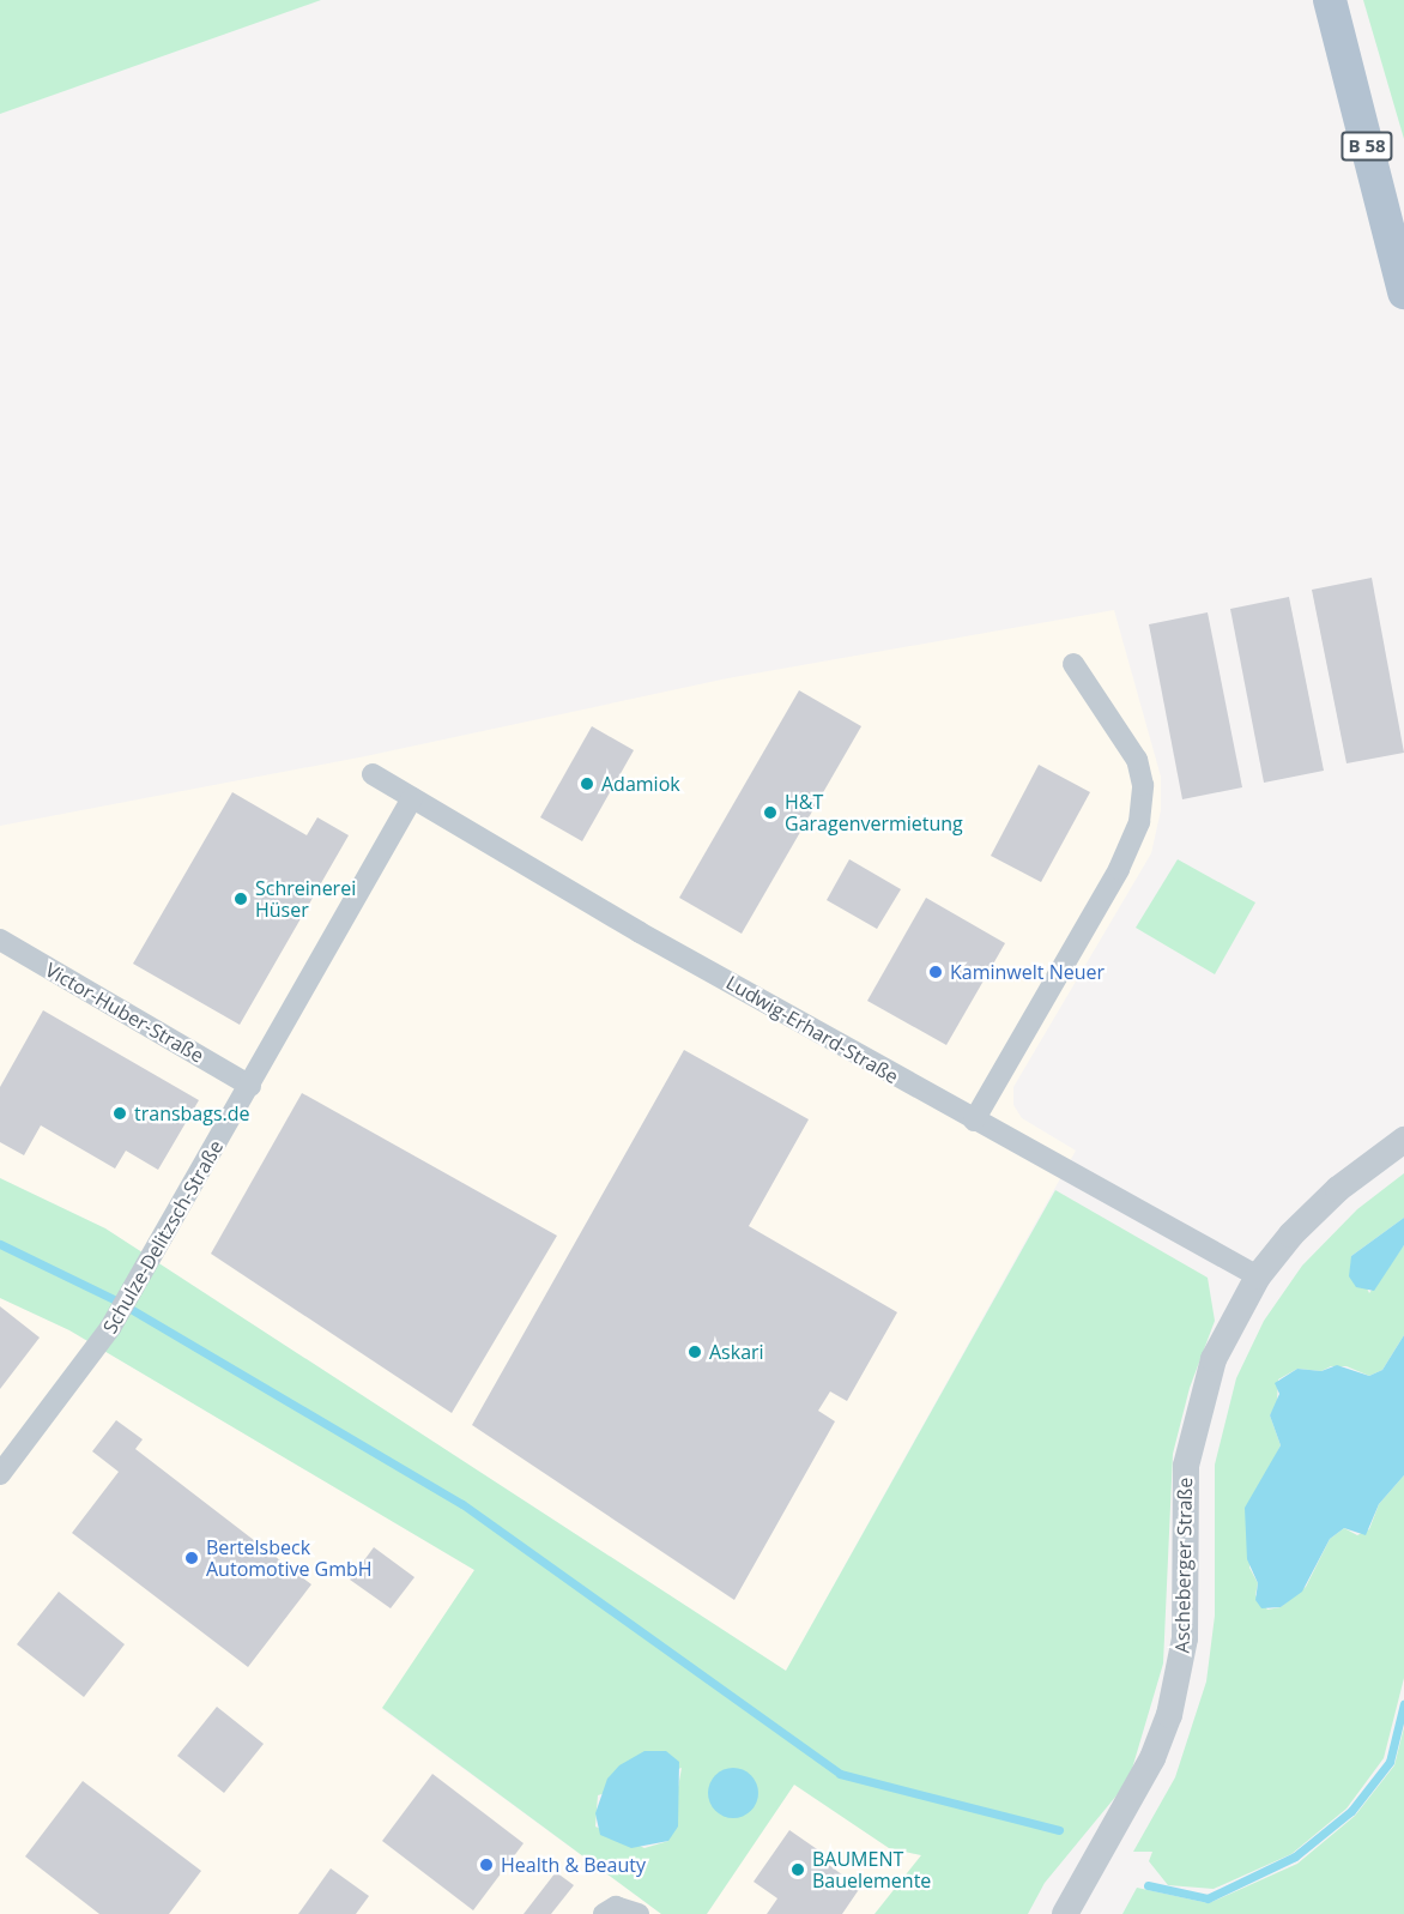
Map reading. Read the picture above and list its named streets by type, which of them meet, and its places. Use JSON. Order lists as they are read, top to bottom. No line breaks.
{"streets":{"main road":["B 58"],"street":["Victor-Huber-Straße","Ludwig-Erhard-Straße","Schulze-Delitzsch-Straße","Ascheberger Straße"]},"crossings":[["Victor-Huber-Straße","Schulze-Delitzsch-Straße"],["Ludwig-Erhard-Straße","Schulze-Delitzsch-Straße"],["Ludwig-Erhard-Straße","Ascheberger Straße"]],"places":["Adamiok","H&T Garagenvermietung","Schreinerei Hüser","Kaminwelt Neuer","transbags.de","Askari","Bertelsbeck Automotive GmbH","Health & Beauty","BAUMENT Bauelemente"]}
